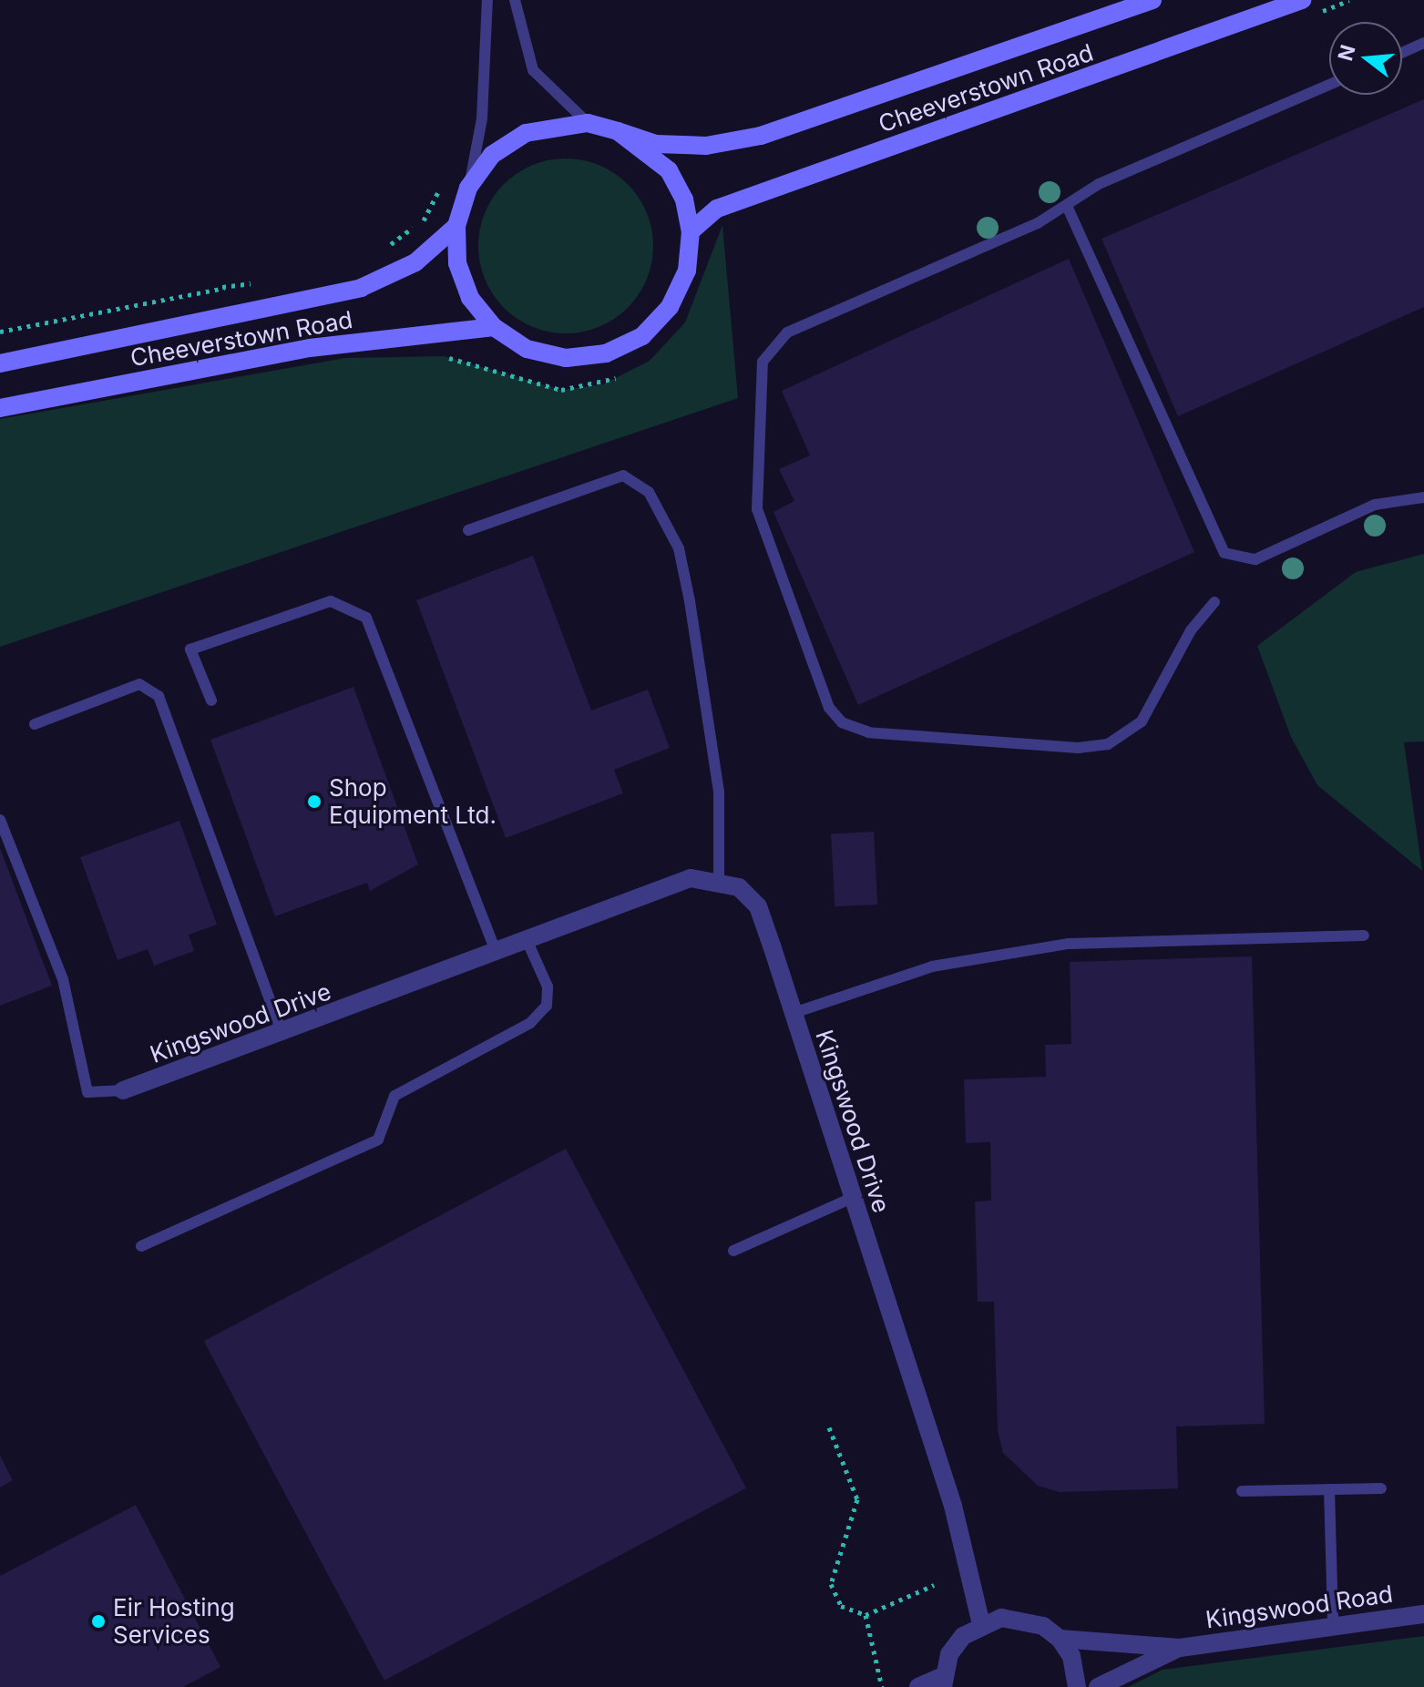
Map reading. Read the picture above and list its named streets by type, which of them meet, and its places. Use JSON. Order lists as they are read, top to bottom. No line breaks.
{"streets":{"main road":["Cheeverstown Road"],"street":["Kingswood Drive","Kingswood Road"]},"places":["Shop Equipment Ltd.","Eir Hosting Services"],"north":"left"}
